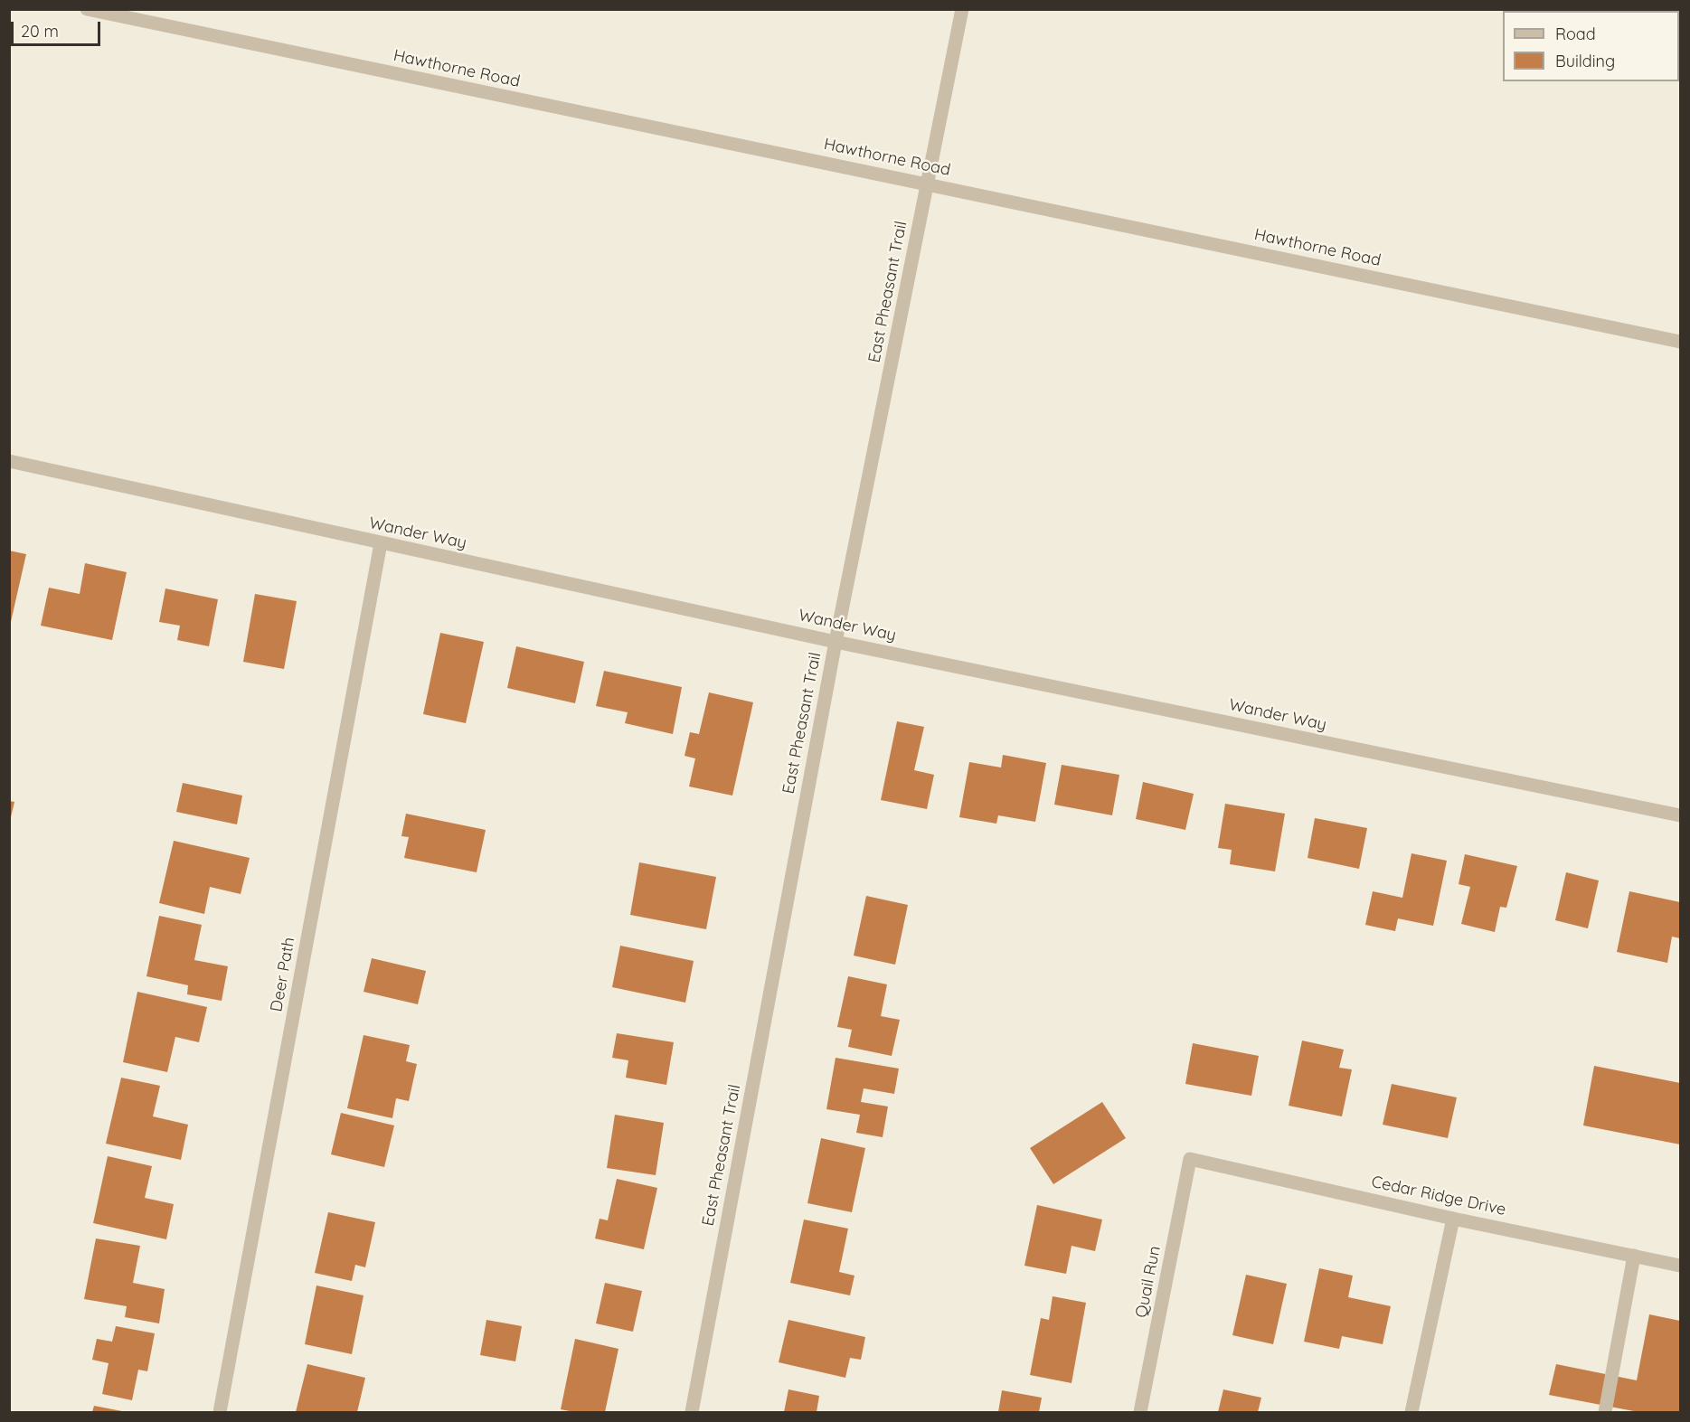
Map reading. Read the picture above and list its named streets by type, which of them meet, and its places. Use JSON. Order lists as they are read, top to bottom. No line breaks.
{"streets":{"street":["Hawthorne Road","East Pheasant Trail","Wander Way","Deer Path","Cedar Ridge Drive","Quail Run"]},"crossings":[["Hawthorne Road","East Pheasant Trail"],["East Pheasant Trail","Wander Way"],["Wander Way","Deer Path"],["Cedar Ridge Drive","Quail Run"]],"legend":["Road","Building"],"scale_bar":"20 m"}
